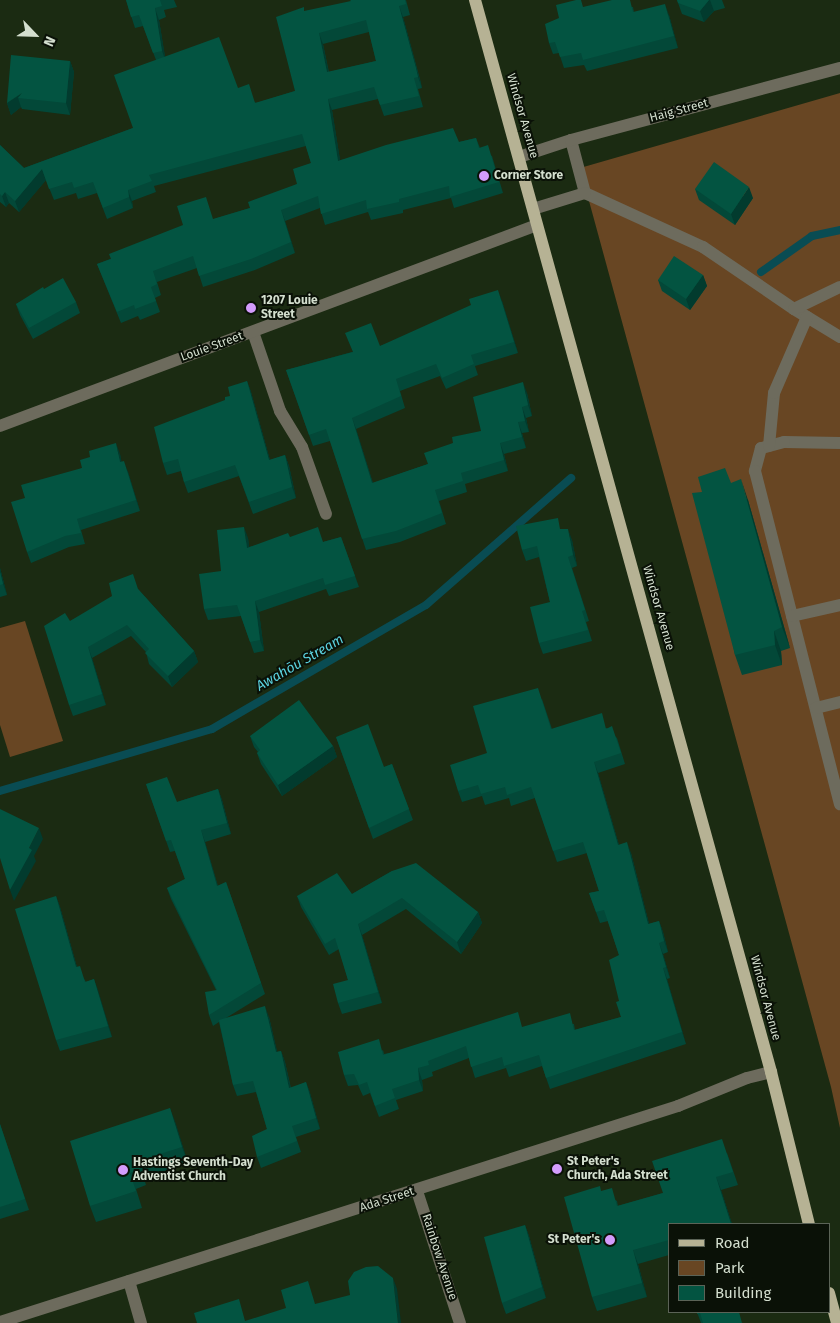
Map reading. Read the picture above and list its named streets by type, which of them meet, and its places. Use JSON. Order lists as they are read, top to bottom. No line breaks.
{"streets":{"main road":["Windsor Avenue"],"street":["Haig Street","Louie Street","Ada Street","Rainbow Avenue"]},"crossings":[["Haig Street","Windsor Avenue"],["Windsor Avenue","Louie Street"],["Windsor Avenue","Ada Street"],["Ada Street","Rainbow Avenue"]],"water":["Awahōu Stream"],"places":["Corner Store","1207 Louie Street","St Peter's Church, Ada Street","Hastings Seventh-Day Adventist Church","St Peter's"],"legend":["Road","Park","Building"],"north":"bottom right"}
